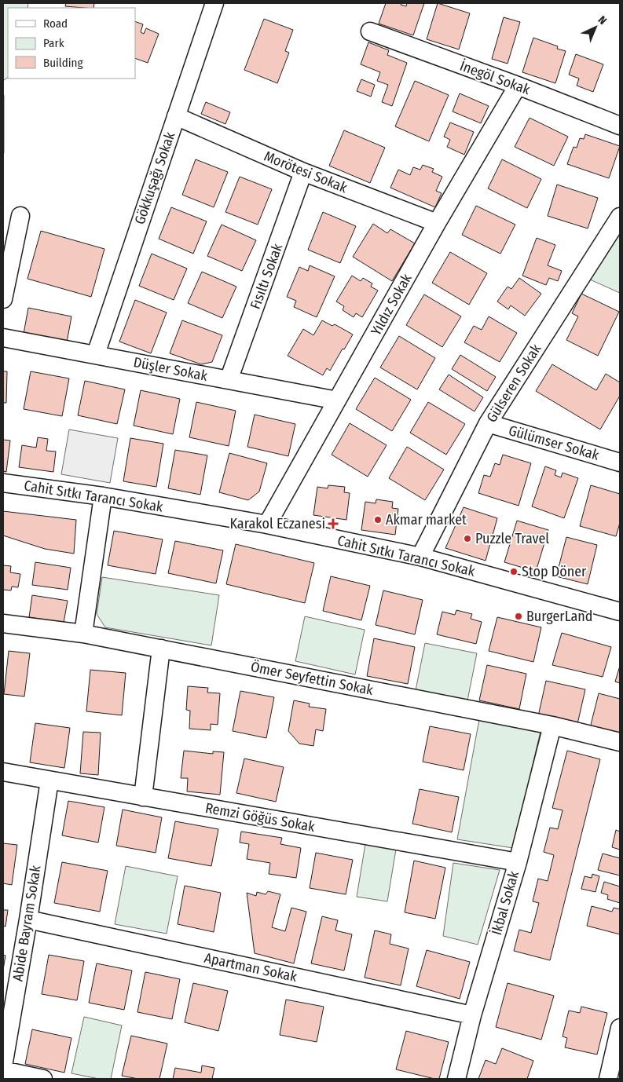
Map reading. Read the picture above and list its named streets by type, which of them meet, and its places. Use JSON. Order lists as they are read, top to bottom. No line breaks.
{"streets":{"street":["İnegöl Sokak","Morötesi Sokak","Gökkuşağı Sokak","Fısıltı Sokak","Yıldız Sokak","Düşler Sokak","Gülseren Sokak","Gülümser Sokak","Cahit Sıtkı Tarancı Sokak","Ömer Seyfettin Sokak","Remzi Göğüs Sokak","İkbal Sokak","Abide Bayram Sokak","Apartman Sokak"]},"crossings":[["İnegöl Sokak","Yıldız Sokak"],["Morötesi Sokak","Gökkuşağı Sokak"],["Morötesi Sokak","Fısıltı Sokak"],["Morötesi Sokak","Yıldız Sokak"],["Gökkuşağı Sokak","Düşler Sokak"],["Fısıltı Sokak","Düşler Sokak"],["Yıldız Sokak","Düşler Sokak"],["Yıldız Sokak","Cahit Sıtkı Tarancı Sokak"],["Gülseren Sokak","Gülümser Sokak"],["Gülseren Sokak","Cahit Sıtkı Tarancı Sokak"],["Ömer Seyfettin Sokak","İkbal Sokak"],["Remzi Göğüs Sokak","İkbal Sokak"],["Remzi Göğüs Sokak","Abide Bayram Sokak"],["İkbal Sokak","Apartman Sokak"],["Abide Bayram Sokak","Apartman Sokak"]],"places":{"other":["Akmar market","Puzzle Travel","Stop Döner","BurgerLand"],"health":["Karakol Eczanesi"]},"legend":["Road","Park","Building"],"north":"top right"}
